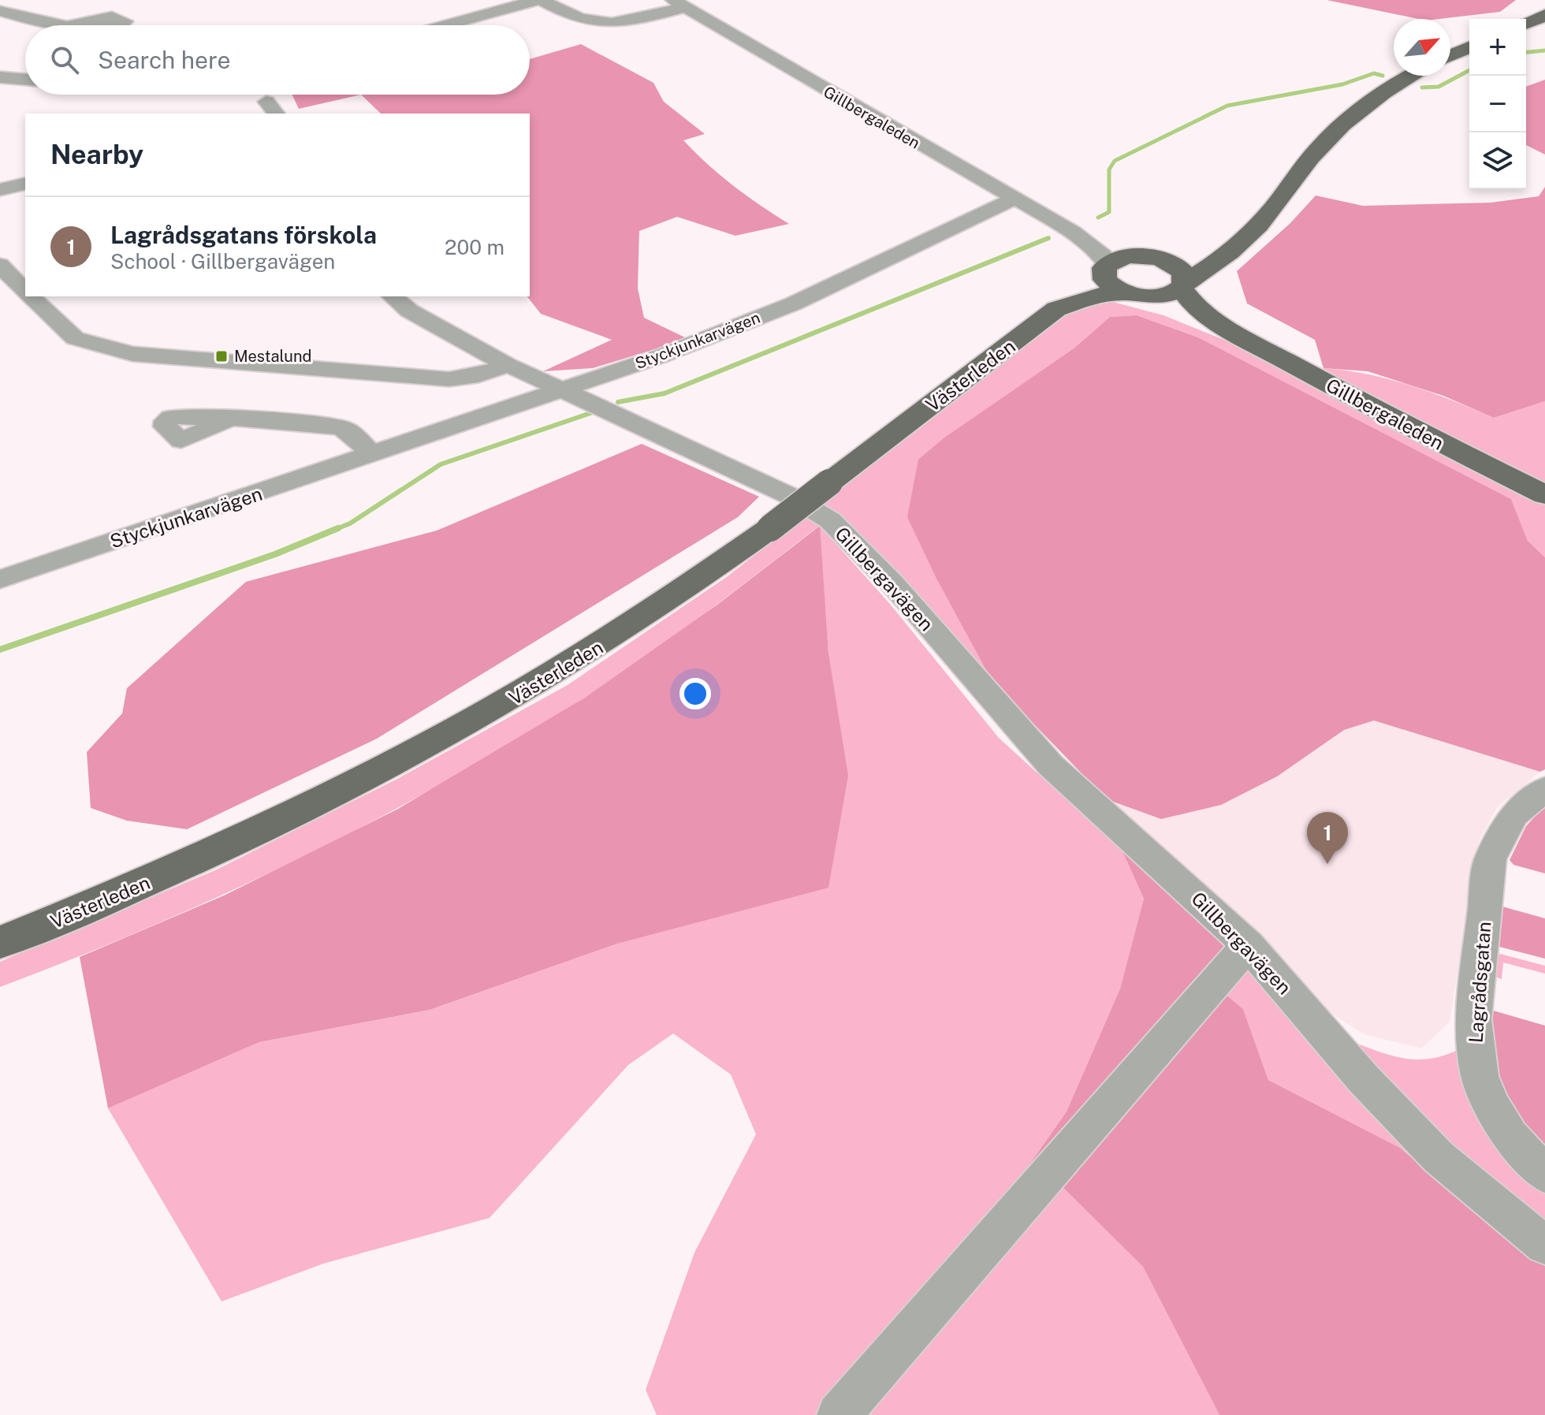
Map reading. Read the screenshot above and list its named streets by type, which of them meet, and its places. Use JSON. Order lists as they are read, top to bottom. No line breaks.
{"streets":{"main road":["Gillbergaleden","Västerleden"],"street":["Styckjunkarvägen","Gillbergavägen","Lagrådsgatan"]},"crossings":[["Gillbergaleden","Styckjunkarvägen"],["Gillbergaleden","Västerleden"],["Styckjunkarvägen","Gillbergavägen"]],"places":{"transit":["Mestalund"]},"north":"top right","page":{"map_buttons":["+","−"],"search":"Search here","heading":"Nearby","list":[{"mark":"1","name":"Lagrådsgatans förskola","note":"School · Gillbergavägen","value":"200 m"}],"pins":"1"}}
